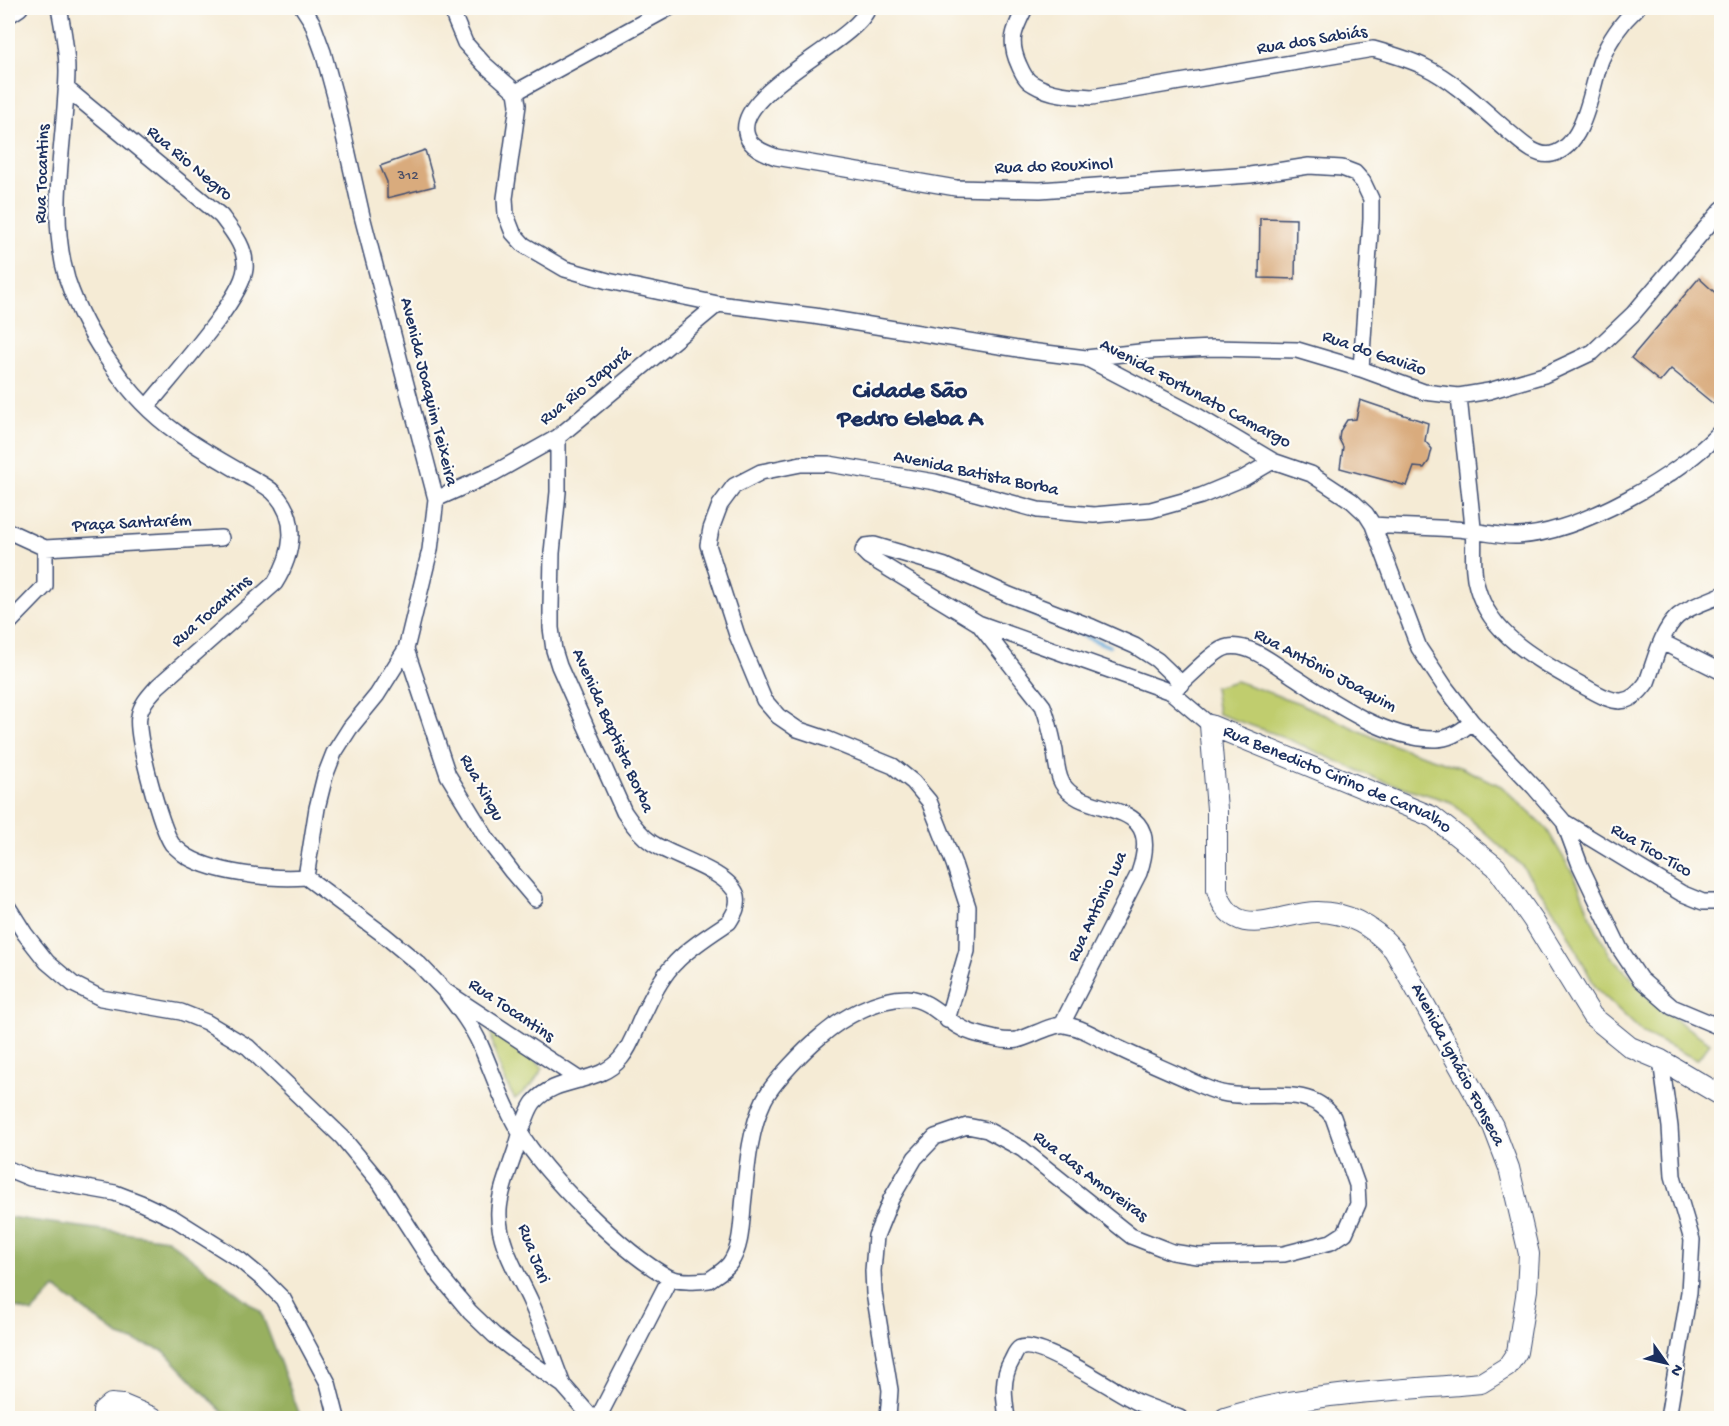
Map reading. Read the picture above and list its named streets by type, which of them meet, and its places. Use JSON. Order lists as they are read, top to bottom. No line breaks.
{"streets":{"street":["Rua dos Sabiás","Rua Rio Negro","Rua do Rouxinol","Rua Tocantins","Rua do Gavião","Rua Rio Japurá","Avenida Joaquim Teixeira","Avenida Fortunato Camargo","Avenida Batista Borba","Praça Santarém","Rua Antônio Joaquim","Avenida Baptista Borba","Rua Benedicto Cirino de Carvalho","Rua Xingu","Rua Tico-Tico","Rua Antônio Lua","Avenida Ignácio Fonseca","Rua das Amoreiras","Rua Jari"]},"crossings":[["Rua Rio Negro","Rua Tocantins"],["Rua do Rouxinol","Rua do Gavião"],["Rua Tocantins","Avenida Joaquim Teixeira"],["Rua Tocantins","Avenida Baptista Borba"],["Rua do Gavião","Avenida Fortunato Camargo"],["Rua Rio Japurá","Avenida Joaquim Teixeira"],["Rua Rio Japurá","Avenida Fortunato Camargo"],["Rua Rio Japurá","Avenida Baptista Borba"],["Avenida Joaquim Teixeira","Rua Xingu"],["Avenida Fortunato Camargo","Avenida Batista Borba"],["Avenida Fortunato Camargo","Rua Antônio Joaquim"],["Avenida Fortunato Camargo","Rua Tico-Tico"],["Rua Antônio Joaquim","Rua Benedicto Cirino de Carvalho"],["Avenida Baptista Borba","Rua Jari"],["Rua Benedicto Cirino de Carvalho","Rua Antônio Lua"],["Rua Benedicto Cirino de Carvalho","Avenida Ignácio Fonseca"],["Rua Antônio Lua","Rua das Amoreiras"]],"districts":["Cidade São Pedro Gleba A"],"house_numbers":["312"],"north":"bottom right"}
